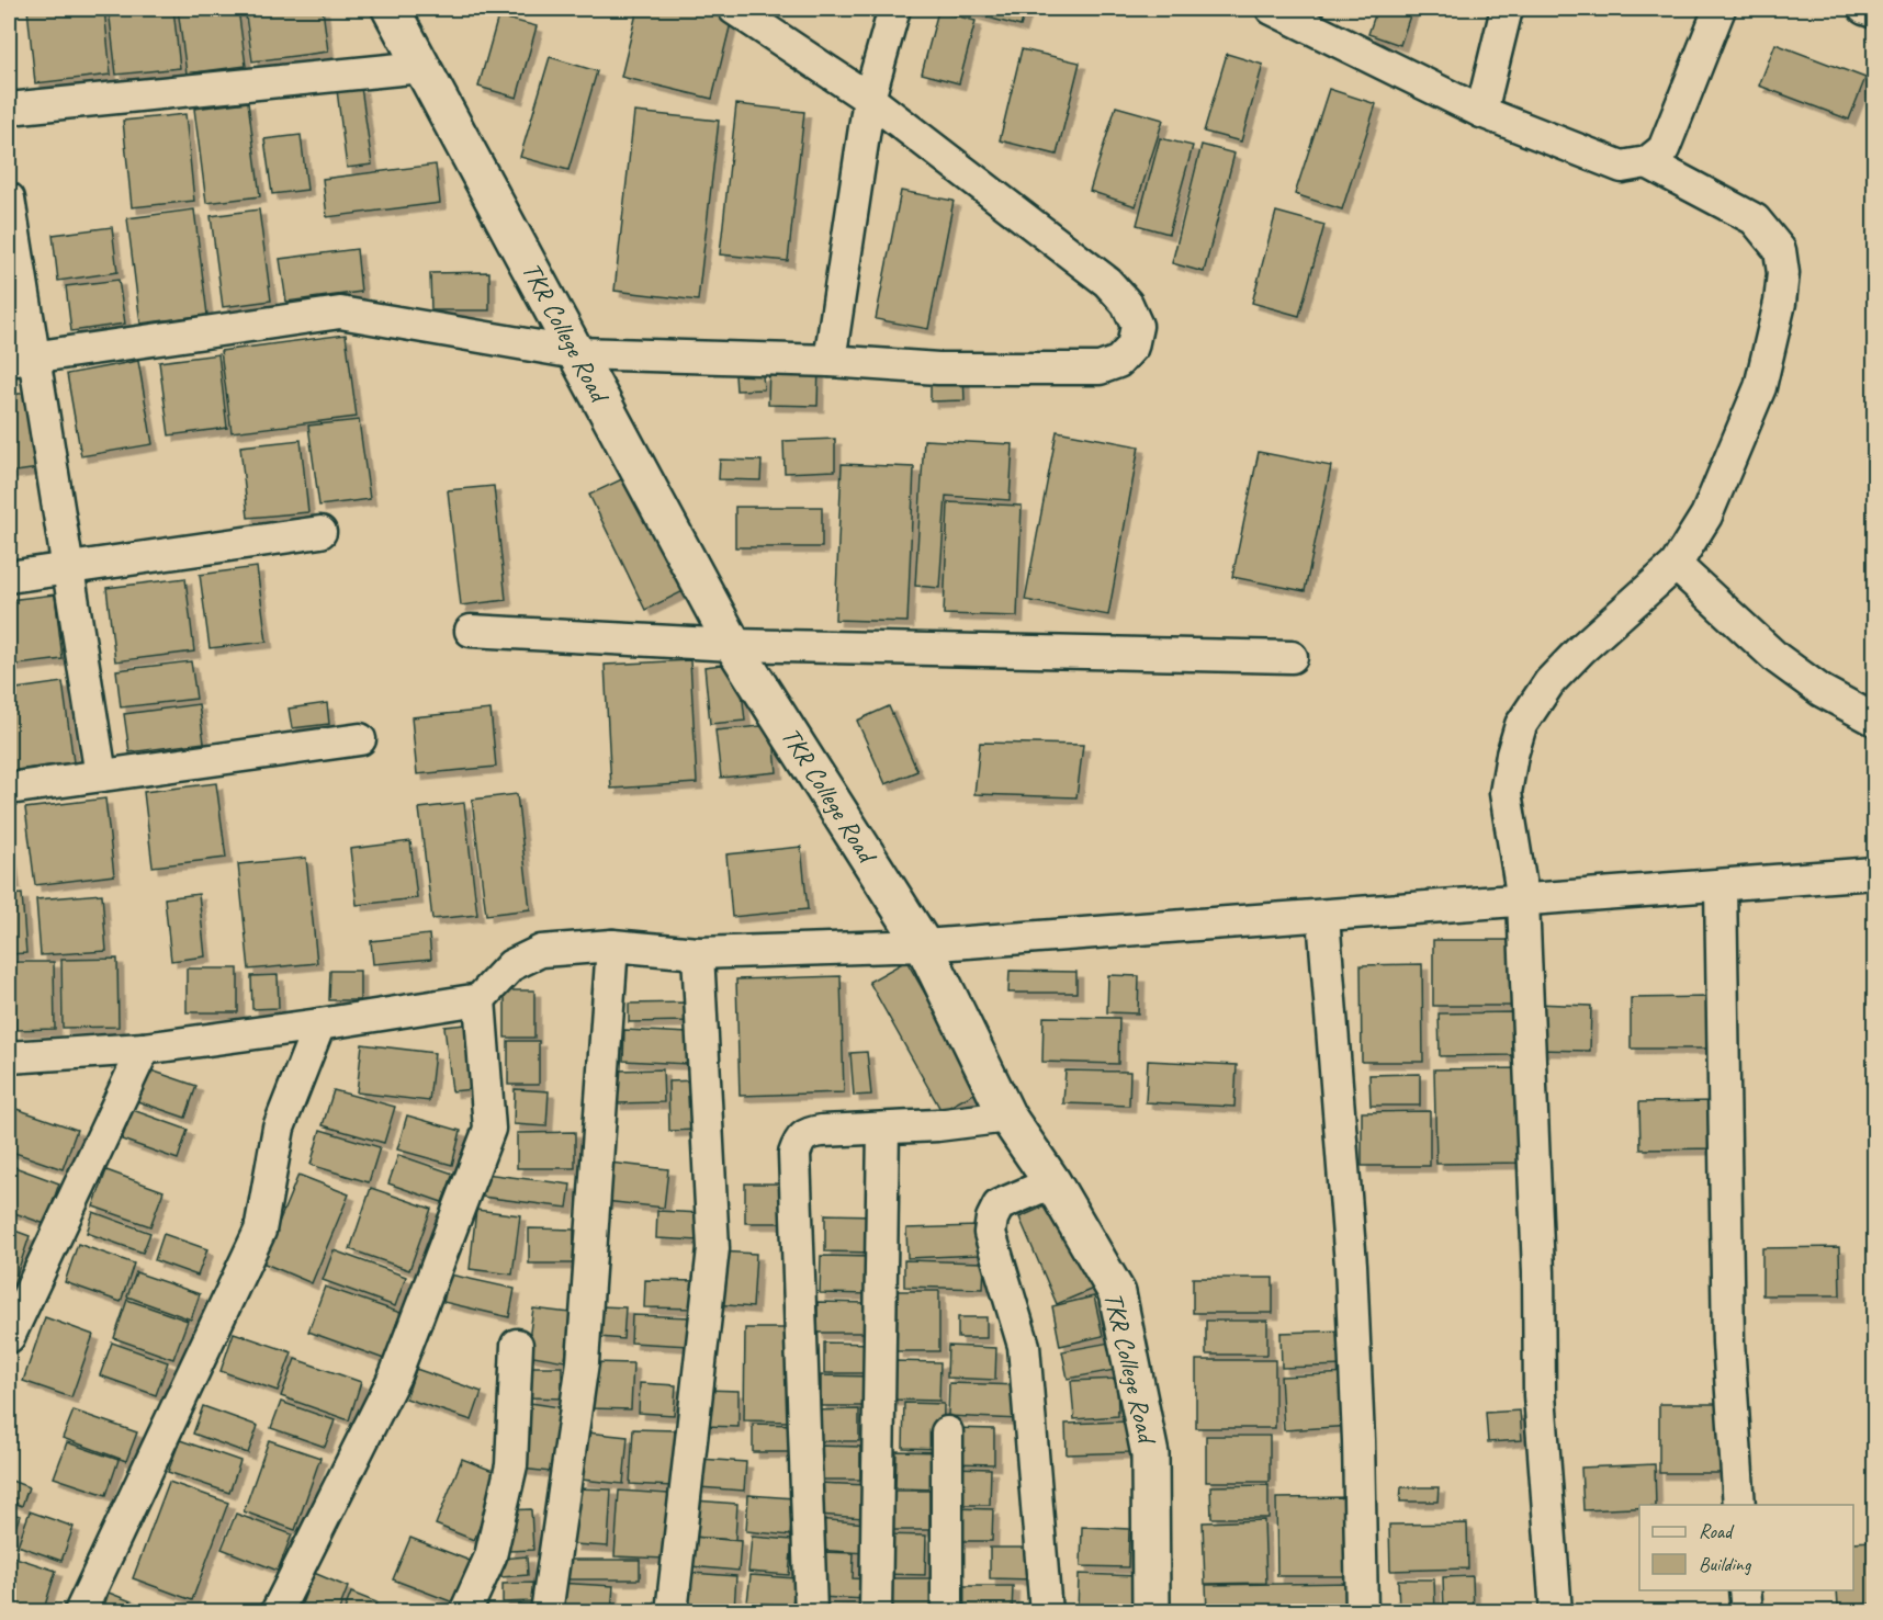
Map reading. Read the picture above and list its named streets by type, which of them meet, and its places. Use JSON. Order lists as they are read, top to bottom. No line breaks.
{"streets":{"street":["TKR College Road"]},"legend":["Road","Building"]}
